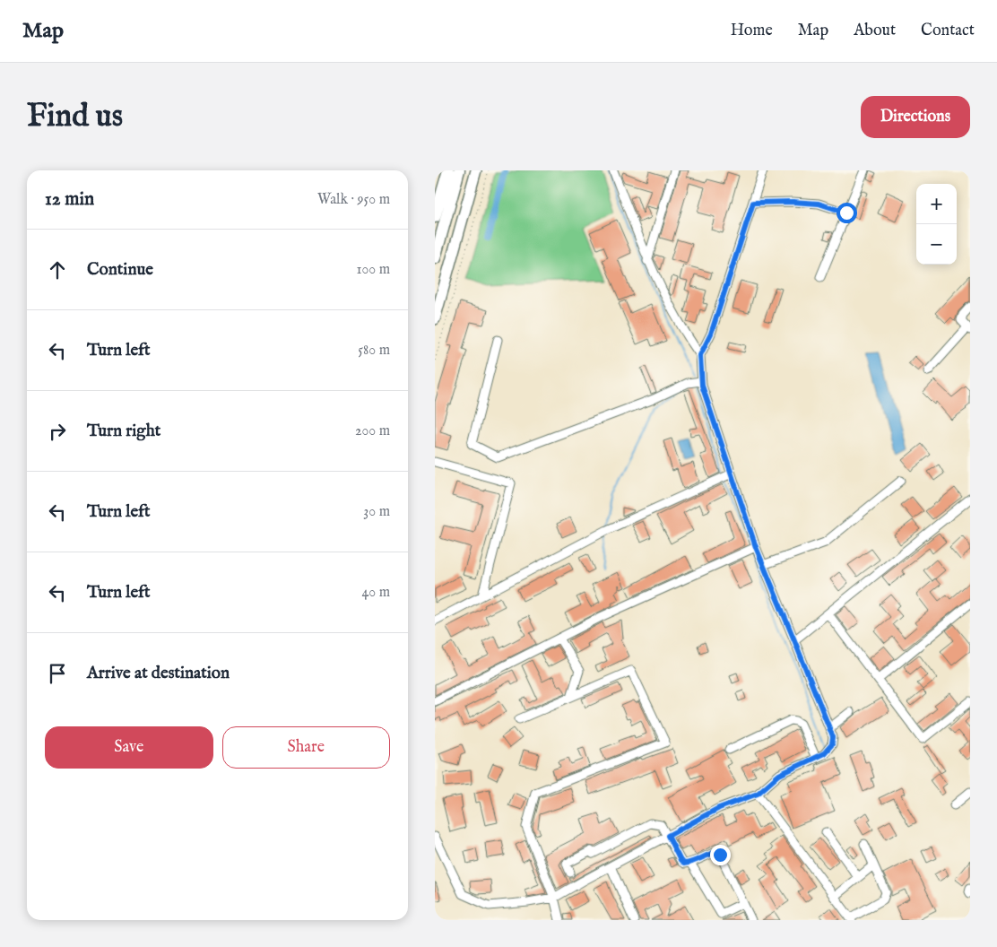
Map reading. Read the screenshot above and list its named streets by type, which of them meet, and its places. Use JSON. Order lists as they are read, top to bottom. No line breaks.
{"page":{"header":"Map","nav":["Home","Map","About","Contact"],"buttons":["Directions",["Save","Share"]],"title":"Find us","heading":["12 min","Walk · 950 m"],"map_buttons":["+","−"],"list":[["Continue","100 m"],["Turn left","580 m"],["Turn right","200 m"],["Turn left","30 m"],["Turn left","40 m"],"Arrive at destination"]}}
